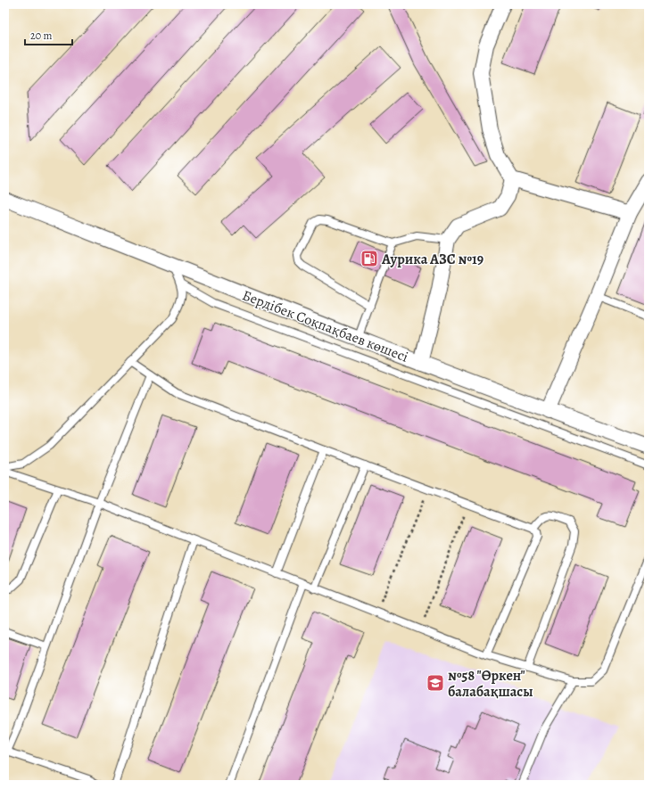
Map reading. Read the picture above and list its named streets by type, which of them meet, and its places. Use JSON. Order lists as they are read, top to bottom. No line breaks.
{"streets":{"street":["Бердібек Соқпақбаев көшесі"]},"places":{"fuel station":["Аурика АЗС №19"],"school or university":["№58 \"Өркен\" балабақшасы"]},"scale_bar":"20 m"}
